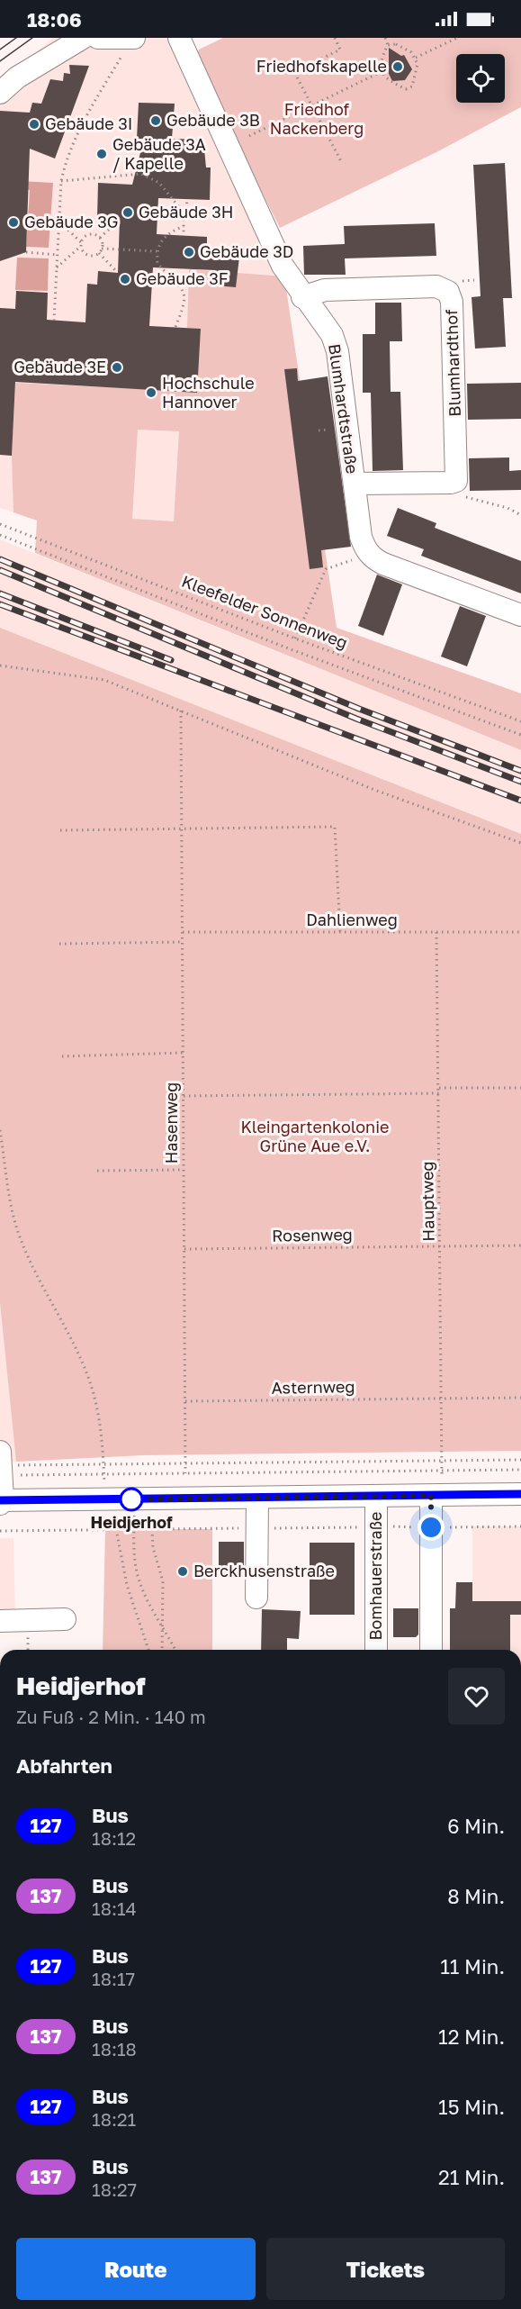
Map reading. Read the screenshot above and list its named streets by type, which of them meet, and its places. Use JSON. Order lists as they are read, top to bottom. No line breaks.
{"streets":{"street":["Blumhardthof","Blumhardtstraße","Bomhauerstraße"],"path":["Kleefelder Sonnenweg","Dahlienweg","Hasenweg","Hauptweg","Rosenweg","Asternweg"]},"crossings":[["Blumhardthof","Blumhardtstraße"],["Dahlienweg","Hasenweg"],["Dahlienweg","Hauptweg"],["Hasenweg","Rosenweg"],["Hasenweg","Asternweg"],["Hauptweg","Rosenweg"],["Hauptweg","Asternweg"]],"parks":["Friedhof Nackenberg","Kleingartenkolonie Grüne Aue e.V."],"places":["Friedhofskapelle","Gebäude 3B","Gebäude 3I","Gebäude 3A / Kapelle","Gebäude 3H","Gebäude 3G","Gebäude 3D","Gebäude 3F","Gebäude 3E","Hochschule Hannover","Heidjerhof","Berckhusenstraße"],"lines":["bus line 127"],"page":{"status":"18:06","heading":[["Heidjerhof","Zu Fuß · 2 Min. · 140 m"],"Abfahrten"],"list":[{"mark":"127","name":"Bus","note":"18:12","value":"6 Min."},{"mark":"137","name":"Bus","note":"18:14","value":"8 Min."},{"mark":"127","name":"Bus","note":"18:17","value":"11 Min."},{"mark":"137","name":"Bus","note":"18:18","value":"12 Min."},{"mark":"127","name":"Bus","note":"18:21","value":"15 Min."},{"mark":"137","name":"Bus","note":"18:27","value":"21 Min."}],"buttons":["Route","Tickets"]}}
